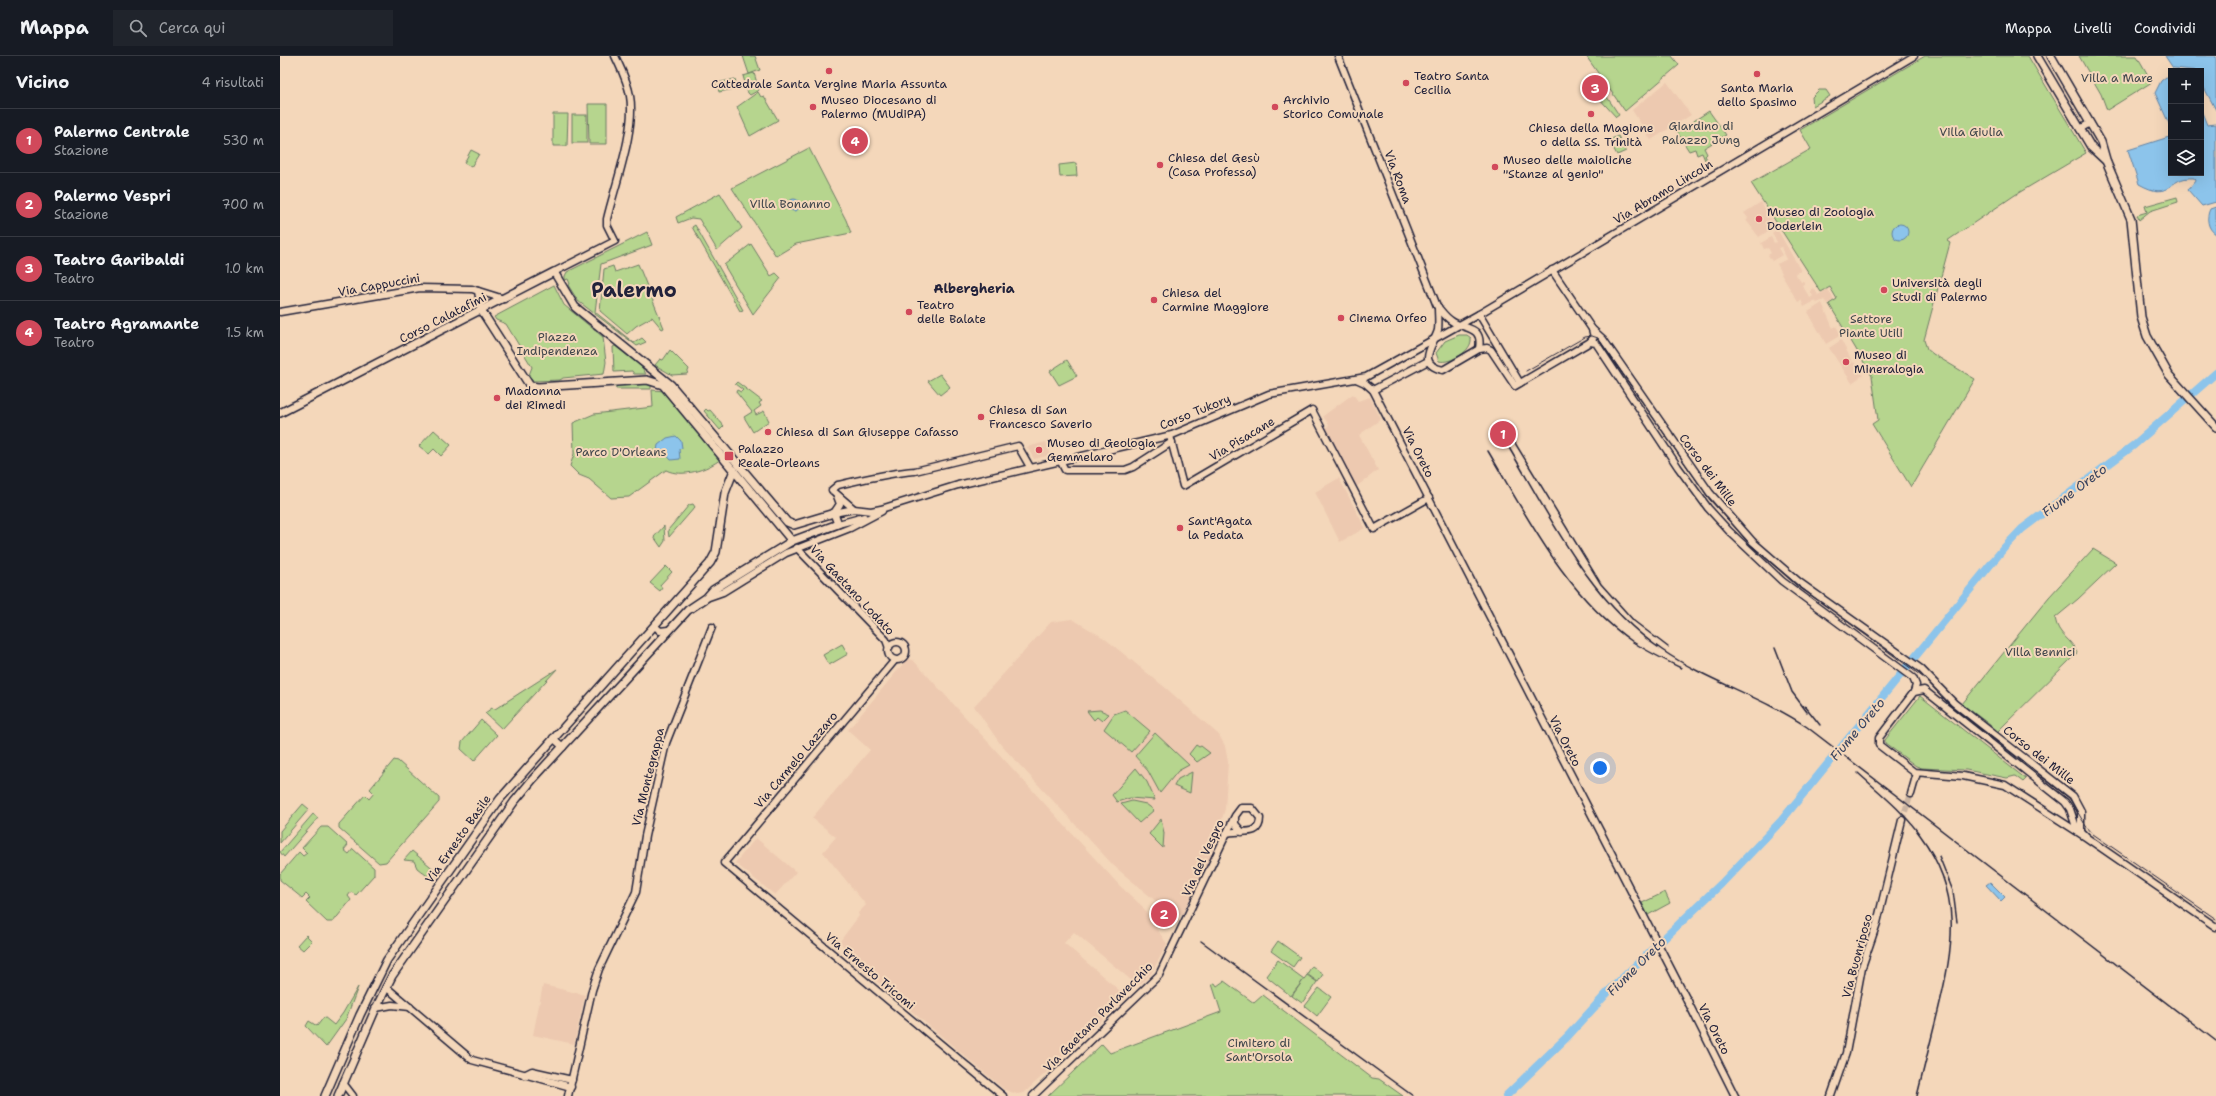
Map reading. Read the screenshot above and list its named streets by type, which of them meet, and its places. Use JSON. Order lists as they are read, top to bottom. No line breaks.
{"streets":{"main road":["Corso Calatafimi","Corso Tukory","Via Ernesto Basile"],"street":["Via Roma","Via Abramo Lincoln","Via Cappuccini","Via Pisacane","Via Oreto","Corso dei Mille","Via Gaetano Lodato","Via Carmelo Lazzaro","Via Montegrappa","Via del Vespro","Via Buonriposo","Via Ernesto Tricomi","Via Gaetano Parlavecchio"]},"crossings":[["Via Abramo Lincoln","Corso Tukory"],["Via Abramo Lincoln","Corso dei Mille"],["Via Cappuccini","Corso Calatafimi"],["Corso Tukory","Via Pisacane"],["Corso Tukory","Via Gaetano Lodato"],["Corso Tukory","Via Ernesto Basile"],["Via Pisacane","Via Oreto"],["Via Gaetano Lodato","Via Carmelo Lazzaro"],["Via Gaetano Lodato","Via Ernesto Basile"],["Via Carmelo Lazzaro","Via Ernesto Tricomi"],["Via del Vespro","Via Gaetano Parlavecchio"]],"districts":["Albergheria","Palermo"],"water":["Fiume Oreto"],"parks":["Villa a Mare","Giardino di Palazzo Jung","Villa Giulia","Villa Bonanno","Settore Piante Utili","Piazza Indipendenza","Parco D'Orleans","Villa Bennici","Cimitero di Sant'Orsola"],"places":{"other":["Cattedrale Santa Vergine Maria Assunta","Santa Maria dello Spasimo","Teatro Santa Cecilia","Museo Diocesano di Palermo (MUdiPA)","Archivio Storico Comunale","Chiesa della Magione o della SS. Trinità","Chiesa del Gesù (Casa Professa)","Museo delle maioliche \"Stanze al genio\"","Museo di Zoologia Doderlein","Università degli Studi di Palermo","Chiesa del Carmine Maggiore","Teatro delle Balate","Cinema Orfeo","Museo di Mineralogia","Madonna dei Rimedi","Chiesa di San Francesco Saverio","Chiesa di San Giuseppe Cafasso","Museo di Geologia Gemmelaro","Sant'Agata la Pedata"],"transit":["Palazzo Reale-Orleans"]},"page":{"header":"Mappa","search":"Cerca qui","nav":["Mappa","Livelli","Condividi"],"heading":["Vicino","4 risultati"],"map_buttons":["+","−"],"pins":["3","4","1","2"],"list":[{"mark":"1","name":"Palermo Centrale","note":"Stazione","value":"530 m"},{"mark":"2","name":"Palermo Vespri","note":"Stazione","value":"700 m"},{"mark":"3","name":"Teatro Garibaldi","note":"Teatro","value":"1.0 km"},{"mark":"4","name":"Teatro Agramante","note":"Teatro","value":"1.5 km"}]}}
